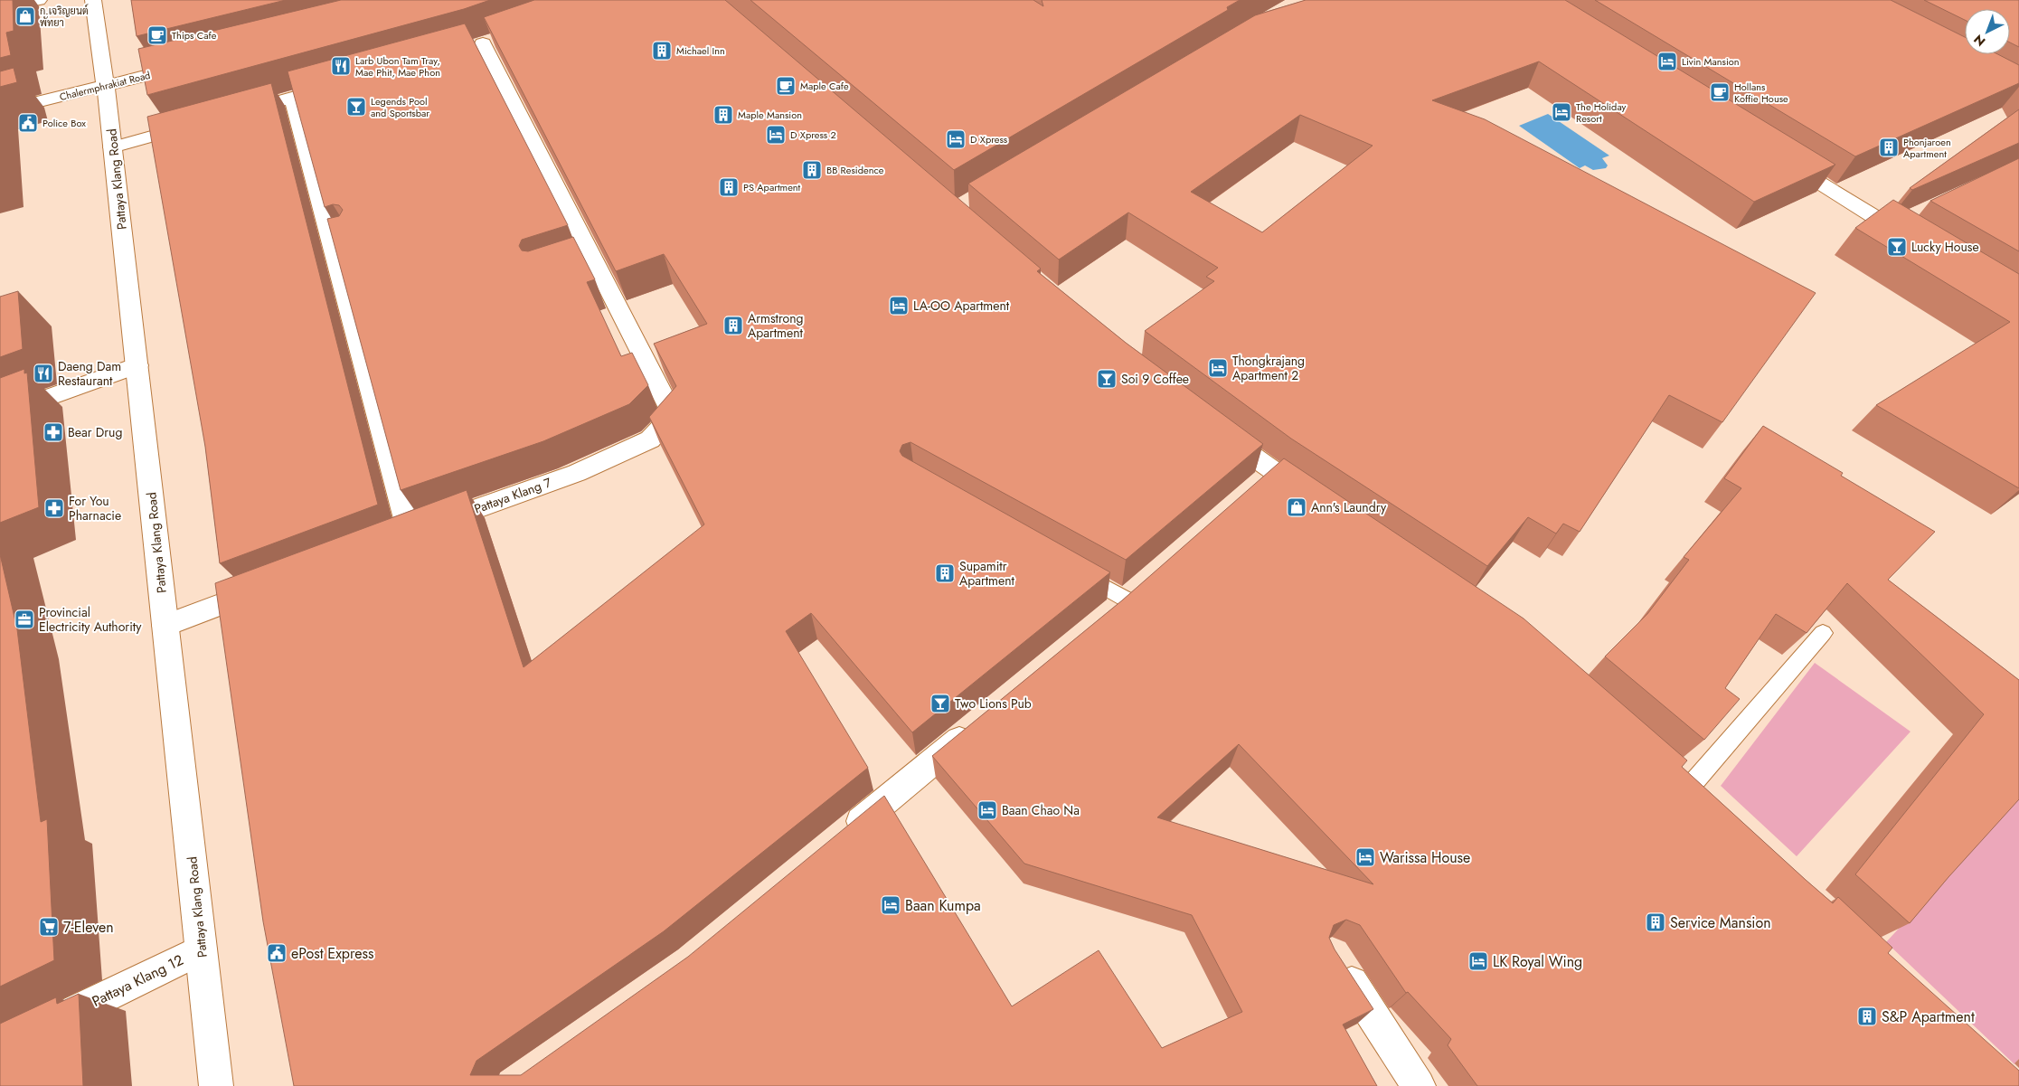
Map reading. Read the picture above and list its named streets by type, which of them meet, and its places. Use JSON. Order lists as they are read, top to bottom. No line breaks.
{"streets":{"street":["Chalermphrakiat Road","Pattaya Klang Road","Pattaya Klang 7","Pattaya Klang 12"]},"crossings":[["Chalermphrakiat Road","Pattaya Klang Road"],["Pattaya Klang Road","Pattaya Klang 12"]],"places":{"shop":["ก.เจริญยนต์ พัทยา","Ann's Laundry"],"cafe":["Thips Cafe","Maple Cafe","Hollans Koffie House"],"building":["Michael Inn","Maple Mansion","Phonjaroen Apartment","BB Residence","PS Apartment","Armstrong Apartment","Supamitr Apartment","Service Mansion","S&P Apartment"],"hotel":["Livin Mansion","The Holiday Resort","D Xpress 2","D Xpress","LA-OO Apartment","Thongkrajang Apartment 2","Baan Chao Na","Warissa House","Baan Kumpa","LK Royal Wing"],"restaurant":["Larb Ubon Tam Tray, Mae Phit, Mae Phon","Daeng Dam Restaurant"],"bar":["Legends Pool and Sportsbar","Lucky House","Soi 9 Coffee","Two Lions Pub"],"public building":["Police Box","ePost Express"],"pharmacy":["Bear Drug","For You Pharnacie"],"office":["Provincial Electricity Authority"],"supermarket":["7-Eleven"]},"north":"bottom left"}
